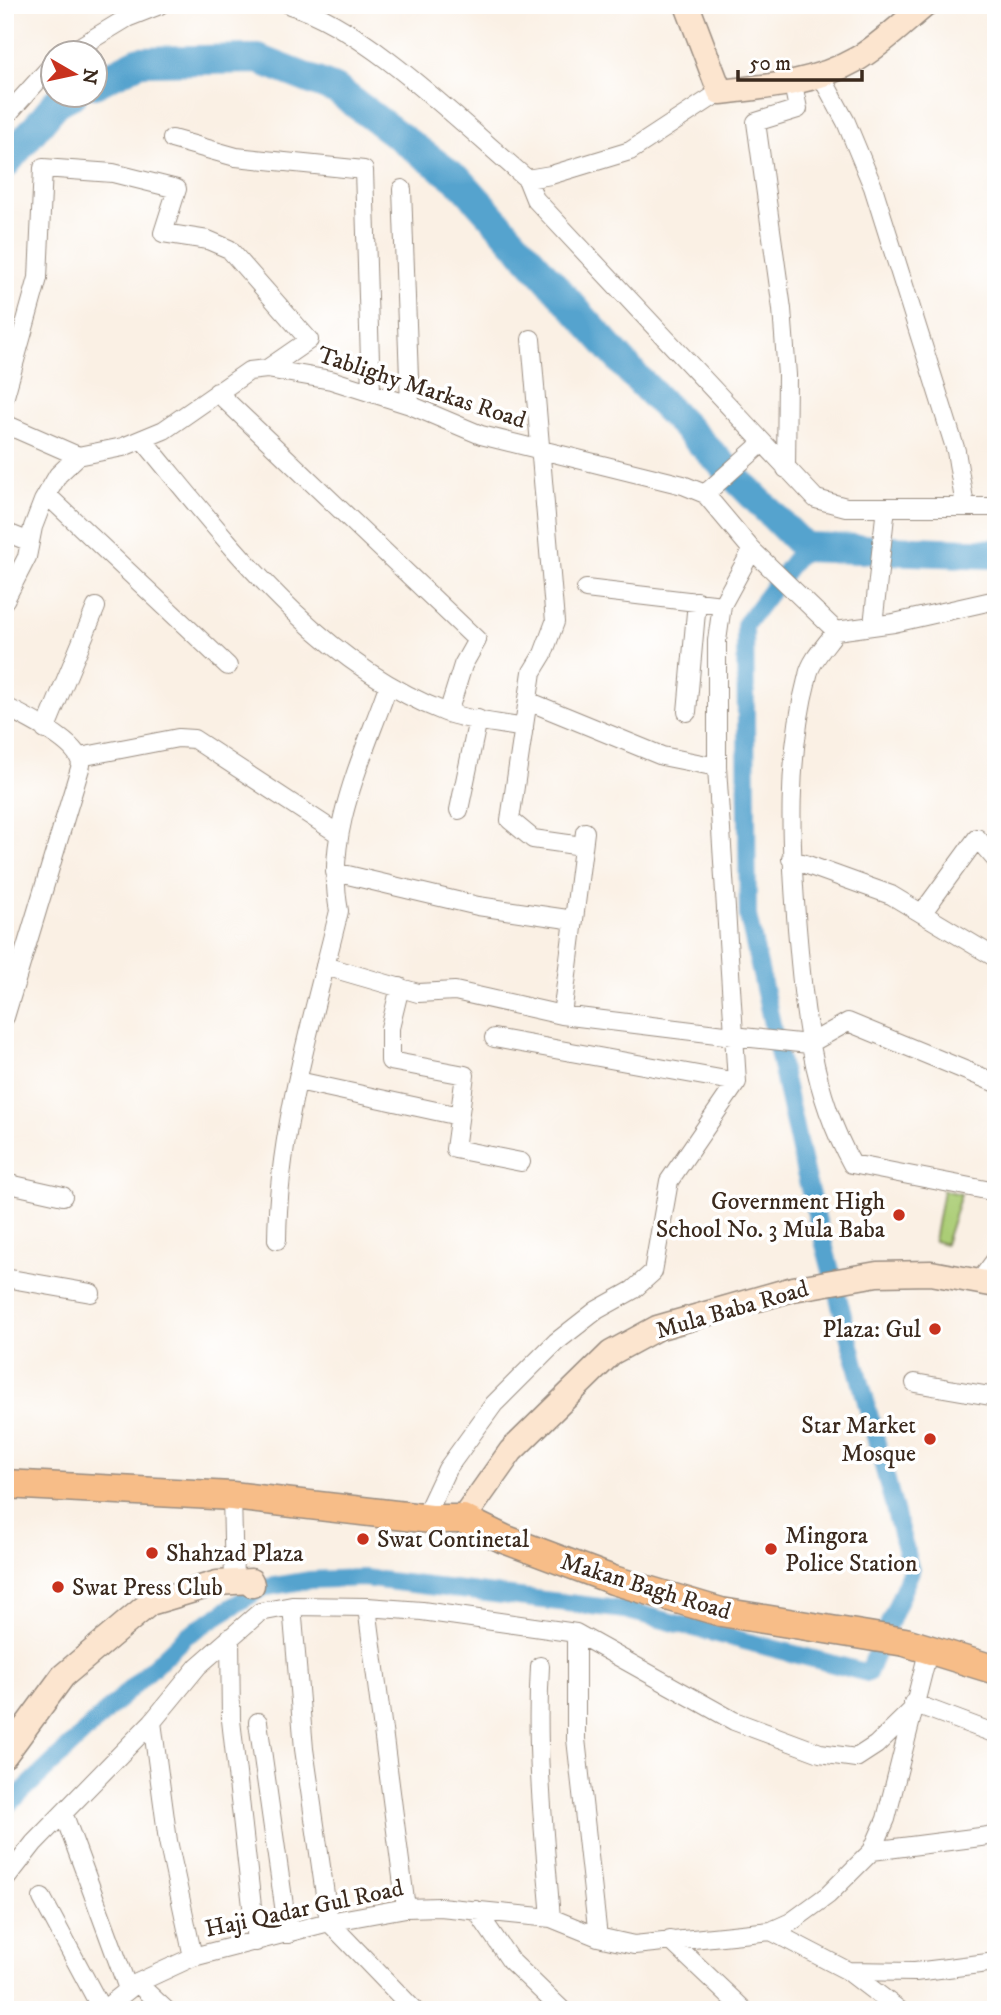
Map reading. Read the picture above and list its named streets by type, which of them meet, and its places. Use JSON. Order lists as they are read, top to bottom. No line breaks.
{"streets":{"main road":["Makan Bagh Road"],"street":["Tablighy Markas Road","Mula Baba Road","Haji Qadar Gul Road"]},"crossings":[["Mula Baba Road","Makan Bagh Road"],["Makan Bagh Road","Haji Qadar Gul Road"]],"places":["Government High School No. 3 Mula Baba","Plaza: Gul","Star Market Mosque","Swat Continetal","Mingora Police Station","Shahzad Plaza","Swat Press Club"],"scale_bar":"50 m","north":"right"}
